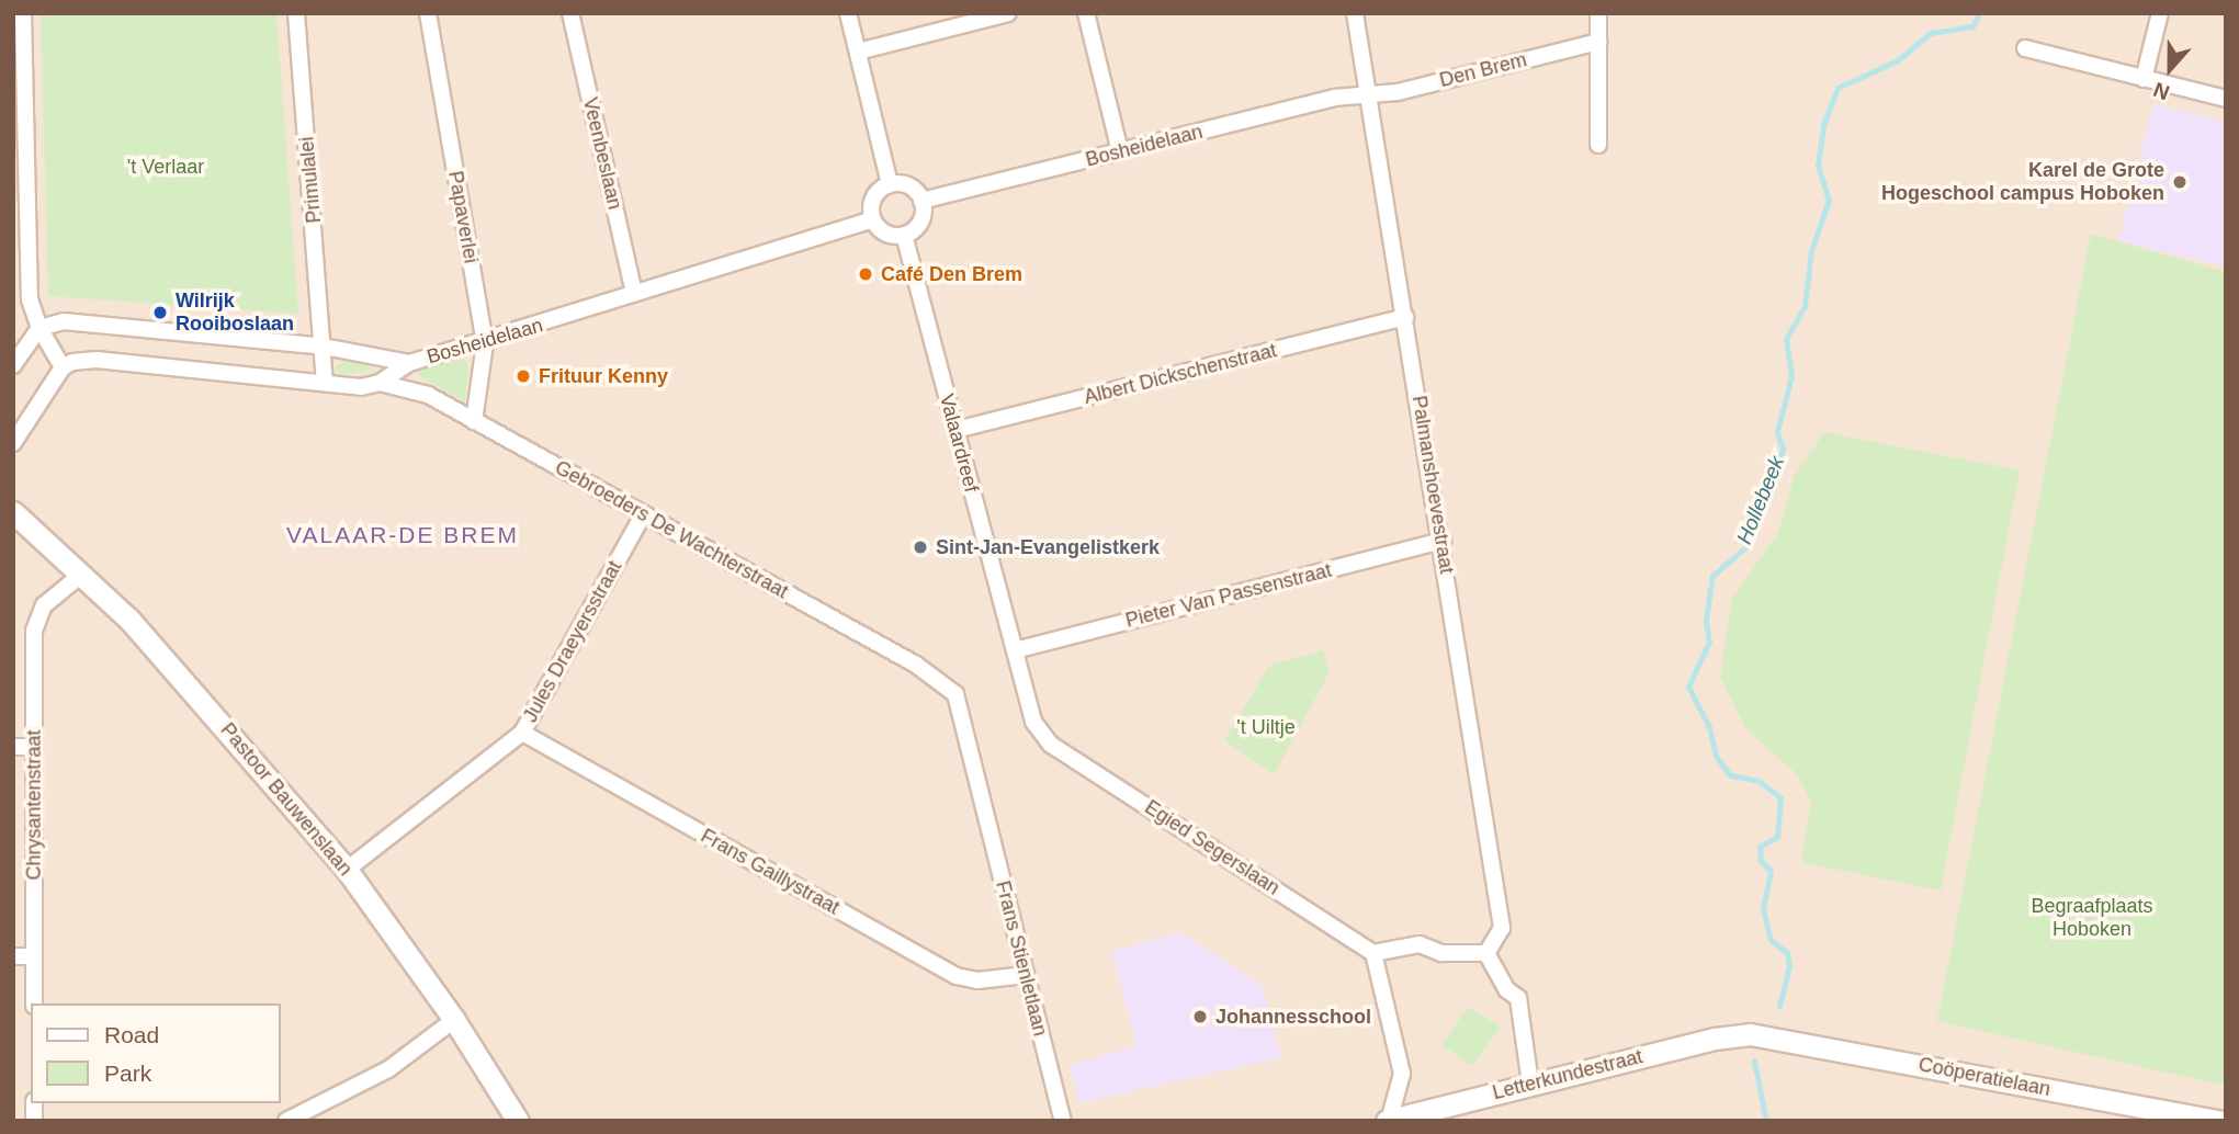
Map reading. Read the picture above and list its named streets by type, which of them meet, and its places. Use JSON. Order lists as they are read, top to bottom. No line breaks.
{"streets":{"street":["Den Brem","Bosheidelaan","Veenbeslaan","Primulalei","Papaverlei","Albert Dickschenstraat","Valaardreef","Palmanshoevestraat","Gebroeders De Wachterstraat","Pieter Van Passenstraat","Jules Draeyersstraat","Pastoor Bauwenslaan","Chrysantenstraat","Egied Segerslaan","Frans Gaillystraat","Frans Stienletlaan","Letterkundestraat","Coöperatielaan"]},"crossings":[["Den Brem","Bosheidelaan"],["Den Brem","Palmanshoevestraat"],["Bosheidelaan","Veenbeslaan"],["Bosheidelaan","Primulalei"],["Bosheidelaan","Papaverlei"],["Bosheidelaan","Valaardreef"],["Bosheidelaan","Palmanshoevestraat"],["Primulalei","Gebroeders De Wachterstraat"],["Papaverlei","Gebroeders De Wachterstraat"],["Albert Dickschenstraat","Valaardreef"],["Albert Dickschenstraat","Palmanshoevestraat"],["Valaardreef","Pieter Van Passenstraat"],["Valaardreef","Egied Segerslaan"],["Palmanshoevestraat","Pieter Van Passenstraat"],["Gebroeders De Wachterstraat","Jules Draeyersstraat"],["Gebroeders De Wachterstraat","Frans Stienletlaan"],["Jules Draeyersstraat","Pastoor Bauwenslaan"],["Jules Draeyersstraat","Frans Gaillystraat"],["Pastoor Bauwenslaan","Chrysantenstraat"],["Frans Gaillystraat","Frans Stienletlaan"],["Letterkundestraat","Coöperatielaan"]],"districts":["VALAAR-DE BREM"],"water":["Hollebeek"],"parks":["'t Verlaar","'t Uiltje","Begraafplaats Hoboken"],"places":["Karel de Grote Hogeschool campus Hoboken","Café Den Brem","Wilrijk Rooiboslaan","Frituur Kenny","Sint-Jan-Evangelistkerk","Johannesschool"],"legend":["Road","Park"],"north":"bottom"}
